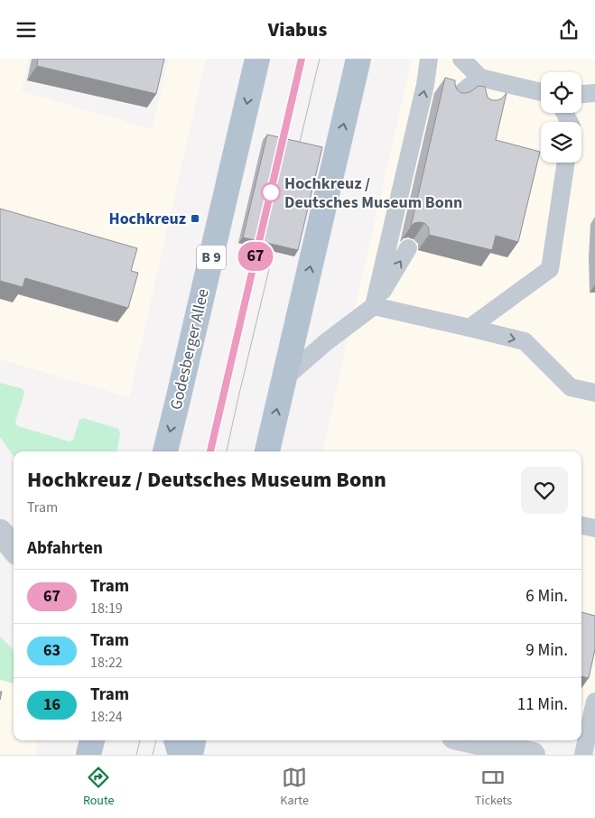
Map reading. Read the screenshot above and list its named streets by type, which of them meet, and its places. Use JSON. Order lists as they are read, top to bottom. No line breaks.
{"streets":{"main road":["B 9","Godesberger Allee"]},"places":{"other":["Hochkreuz / Deutsches Museum Bonn"],"transit":["Hochkreuz"]},"lines":["tram line 67"],"page":{"header":"Viabus","on_map":"67","heading":[["Hochkreuz / Deutsches Museum Bonn","Tram"],"Abfahrten"],"list":[{"mark":"67","name":"Tram","note":"18:19","value":"6 Min."},{"mark":"63","name":"Tram","note":"18:22","value":"9 Min."},{"mark":"16","name":"Tram","note":"18:24","value":"11 Min."}],"tabs":["Route","Karte","Tickets"]}}
